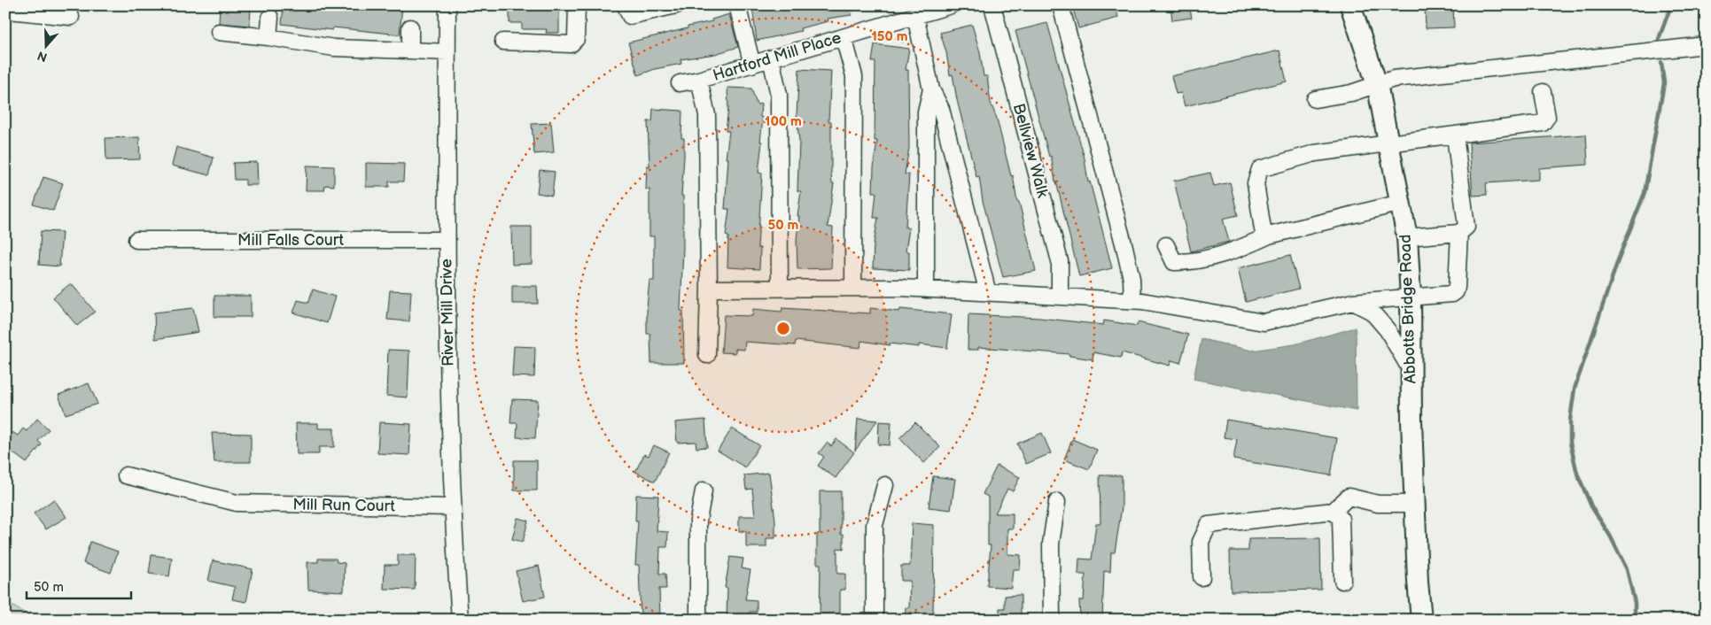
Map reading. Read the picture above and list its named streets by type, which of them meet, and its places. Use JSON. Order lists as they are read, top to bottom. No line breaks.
{"streets":{"main road":["Abbotts Bridge Road"],"street":["Hartford Mill Place","Bellview Walk","Mill Falls Court","River Mill Drive","Mill Run Court"]},"crossings":[["Mill Falls Court","River Mill Drive"],["River Mill Drive","Mill Run Court"]],"scale_bar":"50 m","north":"bottom","rings":["150 m","100 m","50 m"]}
